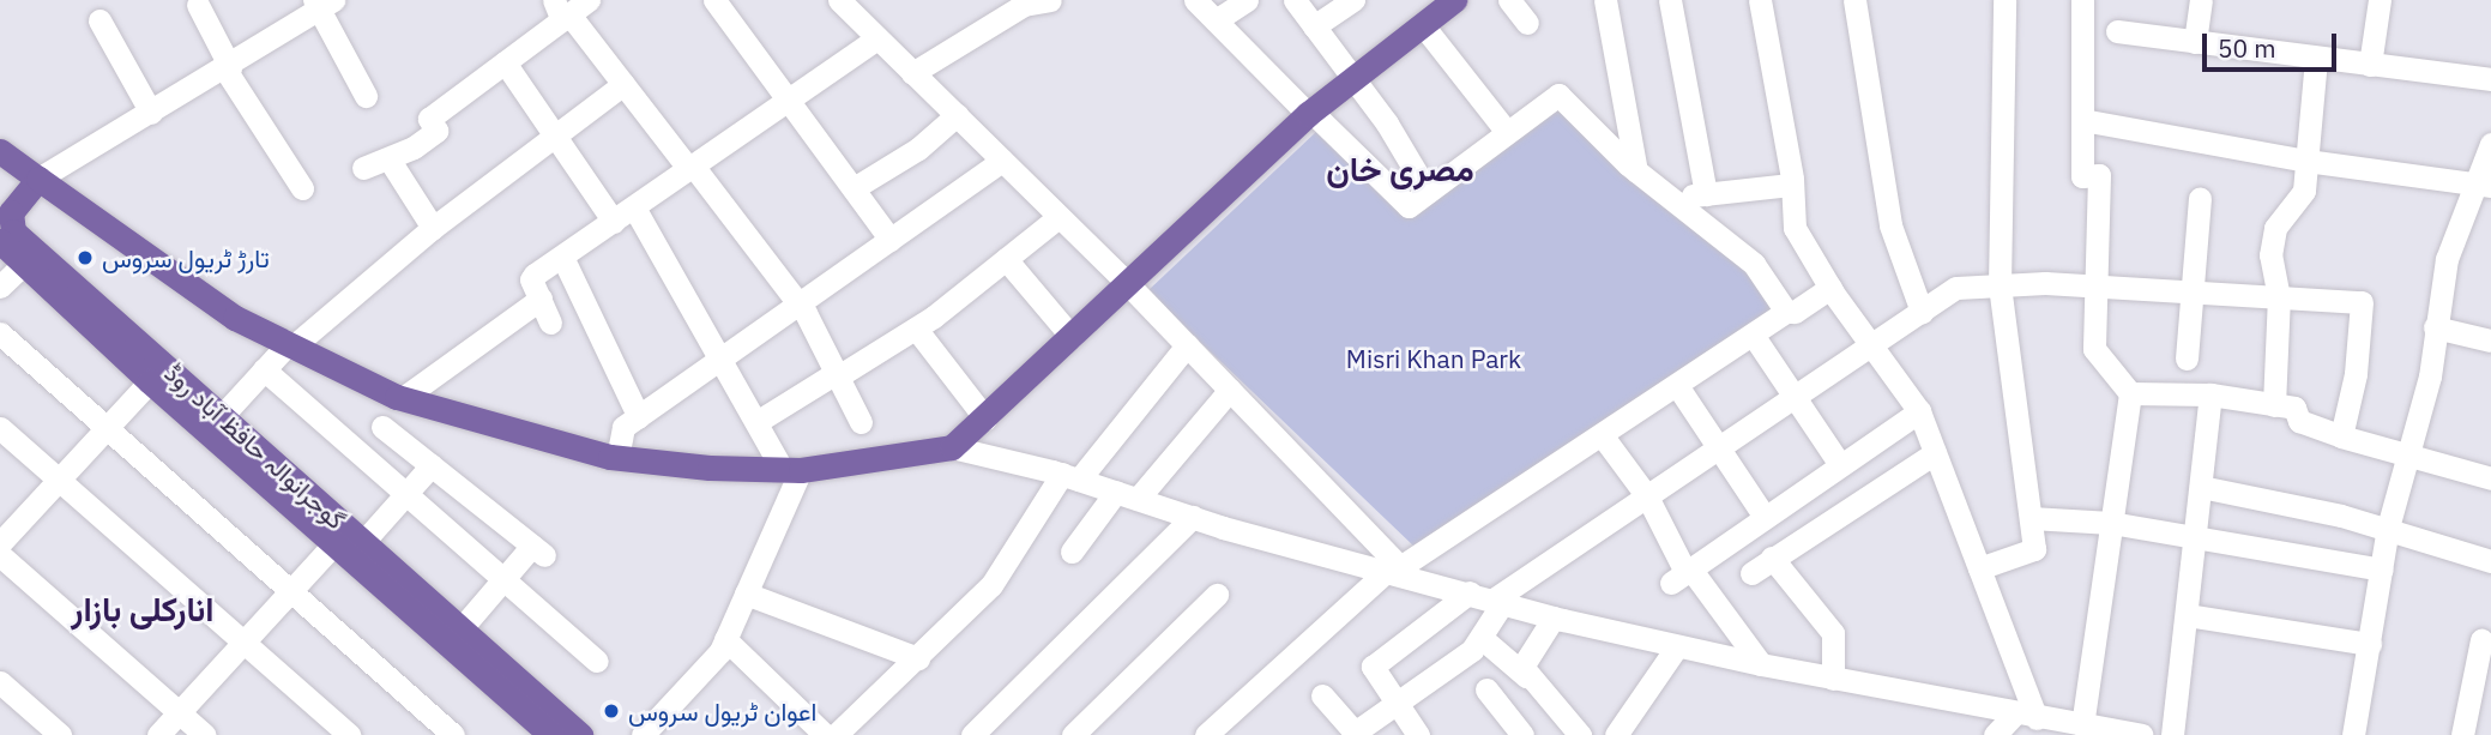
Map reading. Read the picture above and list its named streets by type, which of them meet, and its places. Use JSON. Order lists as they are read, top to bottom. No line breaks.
{"streets":{"main road":["گوجرانوالہ حافظ آباد روڈ"]},"districts":["مصری خان","انارکلی بازار"],"parks":["Misri Khan Park"],"places":["تارڑ ٹریول سروس","اعوان ٹریول سروس"],"scale_bar":"50 m"}
